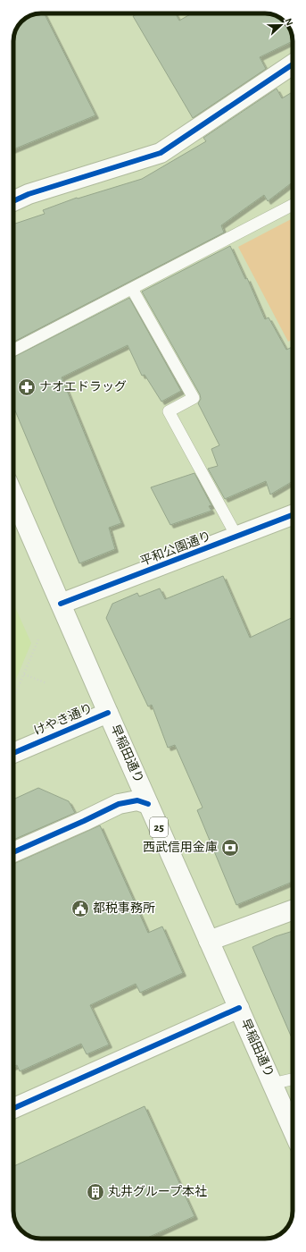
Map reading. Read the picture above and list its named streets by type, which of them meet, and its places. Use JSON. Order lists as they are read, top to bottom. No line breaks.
{"streets":{"street":["平和公園通り","けやき通り","早稲田通り","25"]},"crossings":[["平和公園通り","早稲田通り"],["けやき通り","早稲田通り"]],"places":{"pharmacy":["ナオエドラッグ"],"bank":["西武信用金庫"],"public building":["都税事務所"],"building":["丸井グループ本社"]},"north":"right"}
